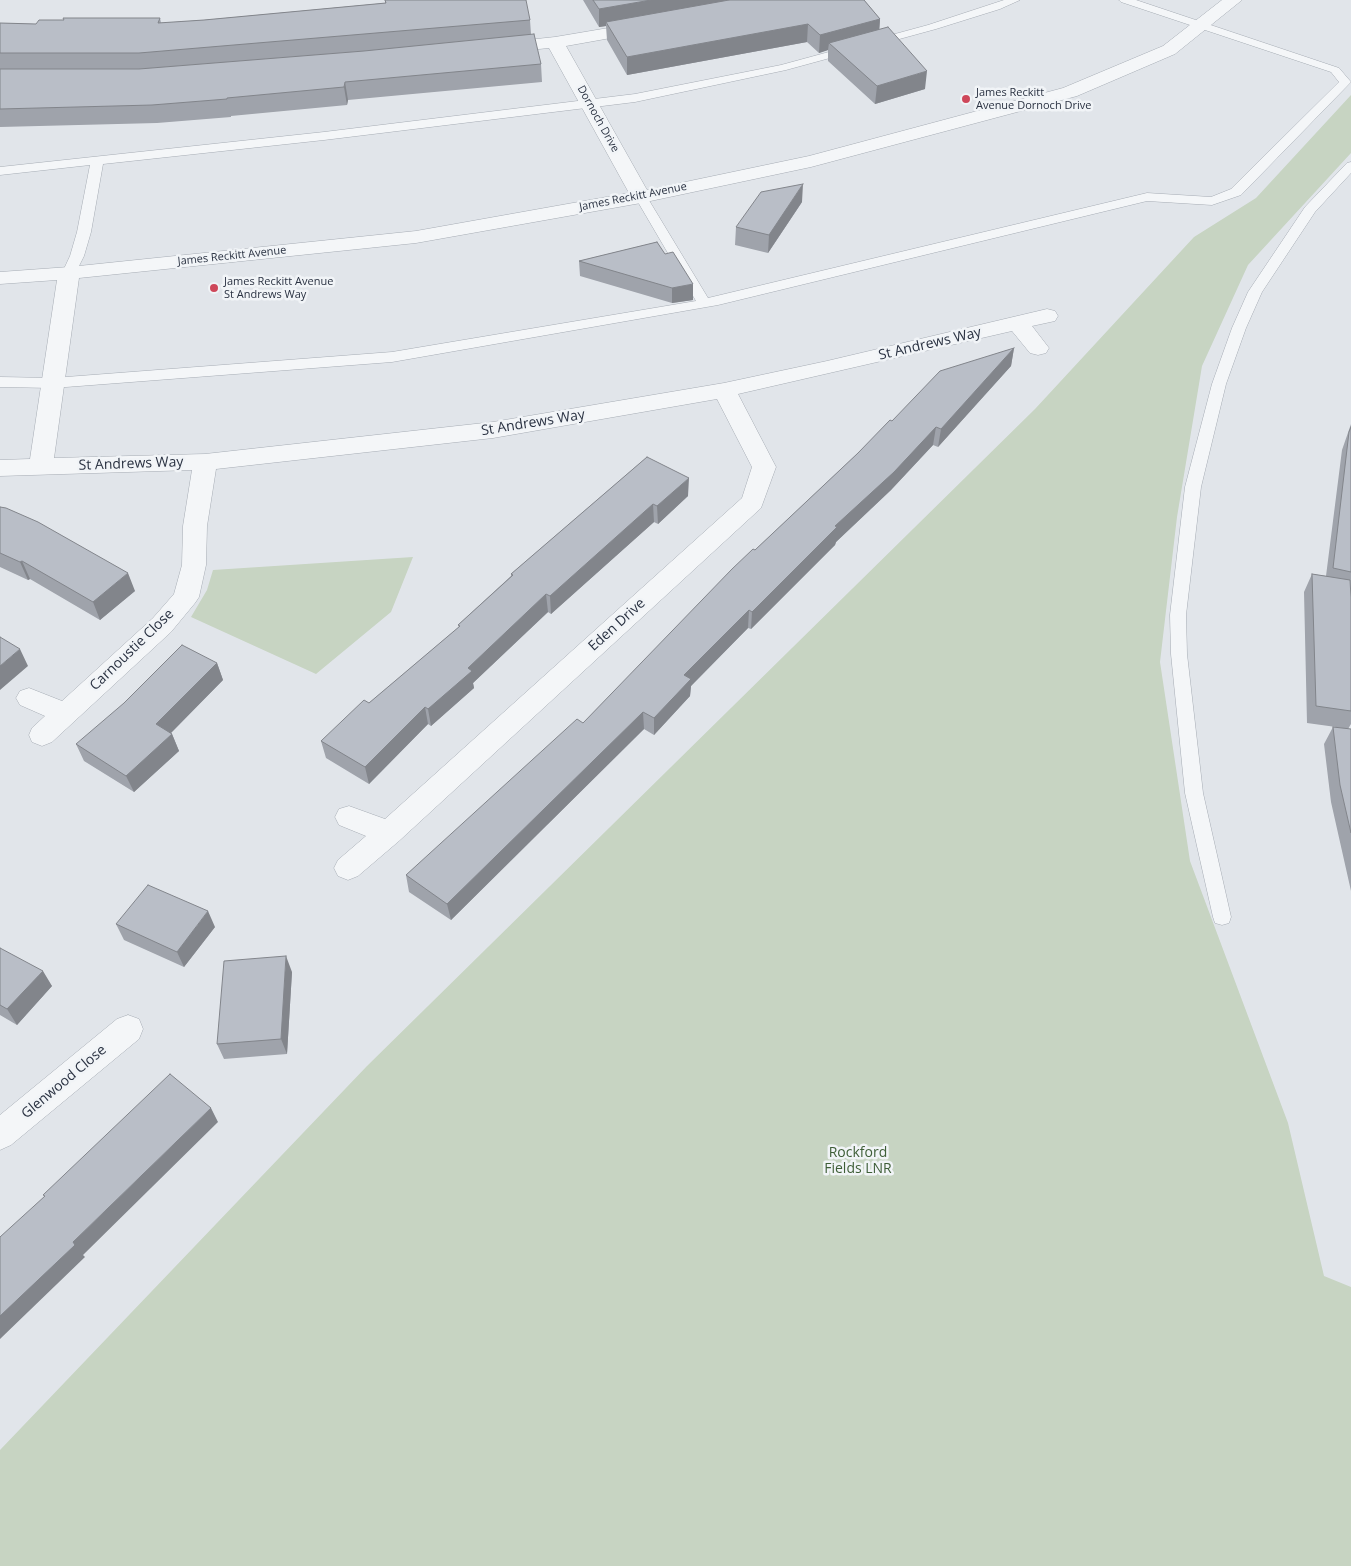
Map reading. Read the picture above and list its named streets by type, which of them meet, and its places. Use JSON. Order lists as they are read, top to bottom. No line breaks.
{"streets":{"street":["Dornoch Drive","James Reckitt Avenue","St Andrews Way","Eden Drive","Carnoustie Close","Glenwood Close"]},"crossings":[["Dornoch Drive","James Reckitt Avenue"],["St Andrews Way","Eden Drive"],["St Andrews Way","Carnoustie Close"]],"parks":["Rockford Fields LNR"],"places":["James Reckitt Avenue Dornoch Drive","James Reckitt Avenue St Andrews Way"]}
